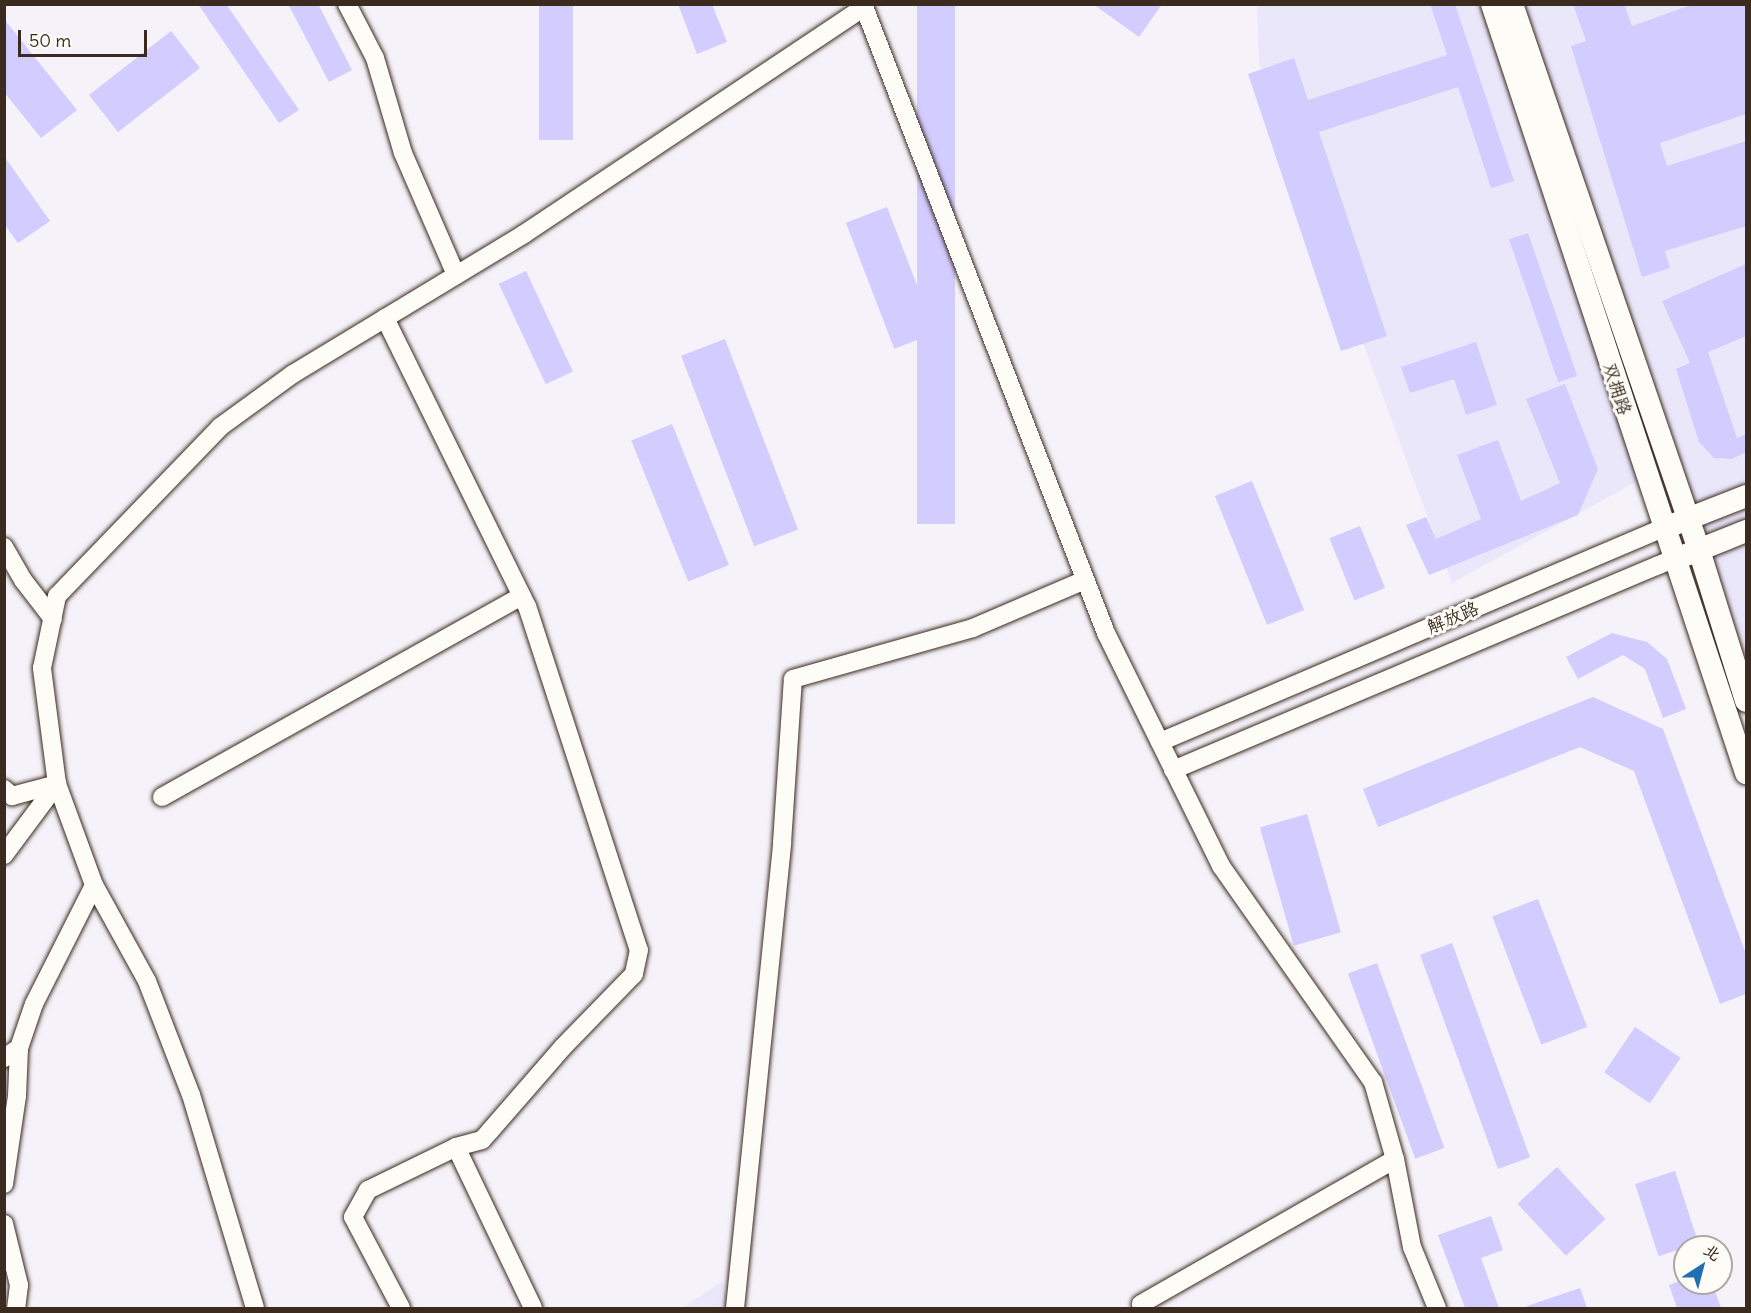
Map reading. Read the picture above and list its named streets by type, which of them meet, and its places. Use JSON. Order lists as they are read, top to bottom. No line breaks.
{"streets":{"main road":["双拥路","解放路"]},"crossings":[["双拥路","解放路"]],"scale_bar":"50 m","north":"top right"}
